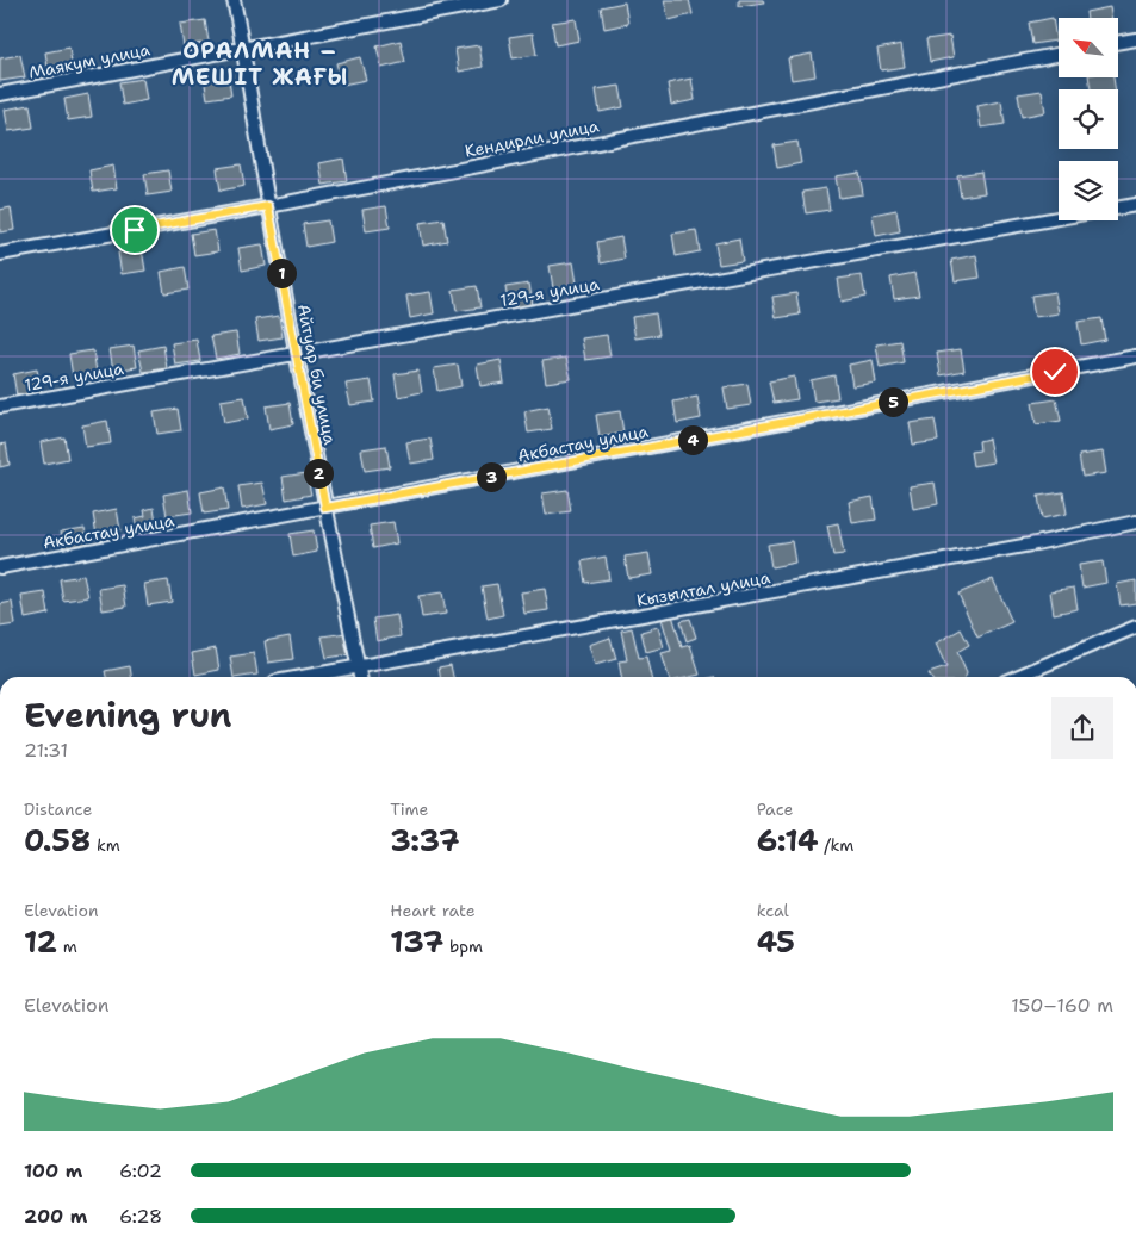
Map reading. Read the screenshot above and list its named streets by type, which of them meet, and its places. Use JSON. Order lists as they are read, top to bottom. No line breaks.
{"streets":{"street":["Маякум улица","Кендирли улица","129-я улица","Айтуар би улица","Акбастау улица","Кызылтал улица"]},"crossings":[["Маякум улица","Айтуар би улица"],["Кендирли улица","Айтуар би улица"],["129-я улица","Айтуар би улица"],["Айтуар би улица","Акбастау улица"],["Айтуар би улица","Кызылтал улица"]],"districts":["ОРАЛМАН – МЕШІТ ЖАҒЫ"],"north":"top left","page":{"pins":["1","5","4","2","3"],"heading":["Evening run","21:31"],"stats":[["Distance","0.58 km"],["Time","3:37"],["Pace","6:14 /km"],["Elevation","12 m"],["Heart rate","137 bpm"],["kcal","45"]],"chart":["Elevation","150–160 m"],"list":[{"name":"100 m","note":"6:02"},{"name":"200 m","note":"6:28"}]}}
